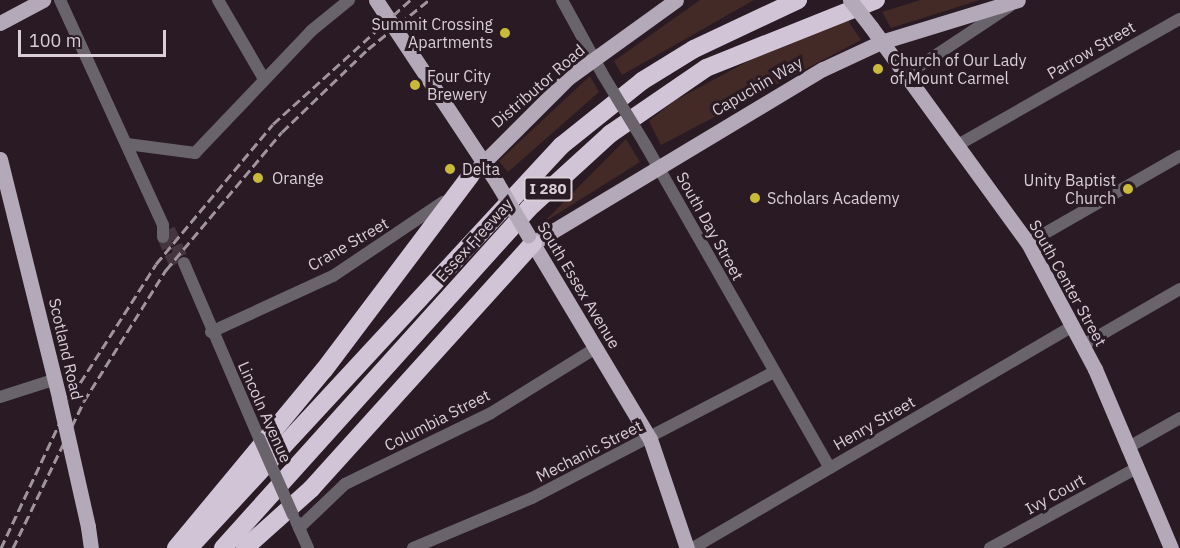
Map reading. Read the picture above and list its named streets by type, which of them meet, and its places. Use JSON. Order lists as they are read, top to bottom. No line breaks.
{"streets":{"highway":["I 280","Essex Freeway"],"main road":["Distributor Road","Capuchin Way","Crane Street","South Center Street","South Essex Avenue","Scotland Road"],"street":["Parrow Street","South Day Street","Lincoln Avenue","Columbia Street","Henry Street","Mechanic Street","Ivy Court"]},"crossings":[["Parrow Street","South Center Street"],["Distributor Road","South Day Street"],["Distributor Road","Crane Street"],["Distributor Road","South Essex Avenue"],["Capuchin Way","South Day Street"],["Capuchin Way","South Center Street"],["Capuchin Way","South Essex Avenue"],["South Day Street","Henry Street"],["South Day Street","Mechanic Street"],["Crane Street","South Essex Avenue"],["Crane Street","Lincoln Avenue"],["South Center Street","Henry Street"],["South Center Street","Ivy Court"],["South Essex Avenue","Columbia Street"],["South Essex Avenue","Mechanic Street"],["Lincoln Avenue","Columbia Street"]],"places":["Summit Crossing Apartments","Church of Our Lady of Mount Carmel","Four City Brewery","Delta","Orange","Unity Baptist Church","Scholars Academy"],"scale_bar":"100 m"}
